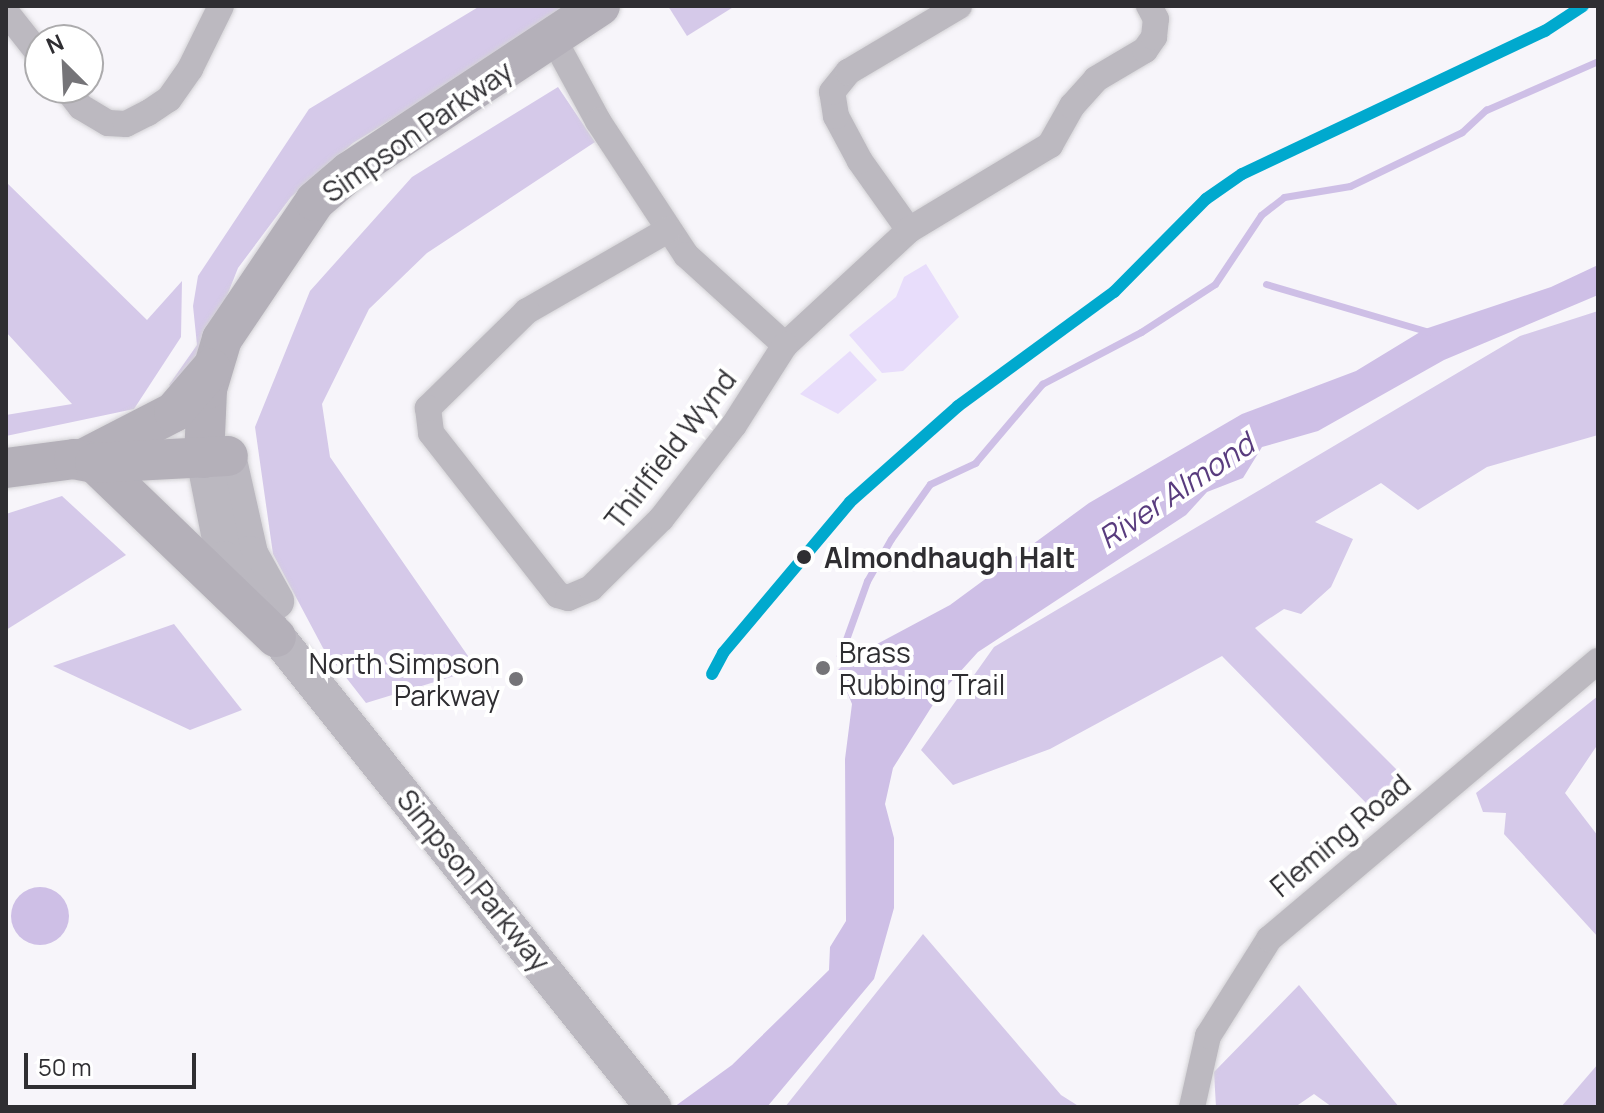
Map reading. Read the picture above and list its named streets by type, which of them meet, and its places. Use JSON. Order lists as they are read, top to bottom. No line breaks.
{"streets":{"main road":["Simpson Parkway"],"street":["Thirlfield Wynd","Fleming Road"]},"water":["River Almond"],"places":["Almondhaugh Halt","Brass Rubbing Trail","North Simpson Parkway"],"scale_bar":"50 m","north":"top left"}
